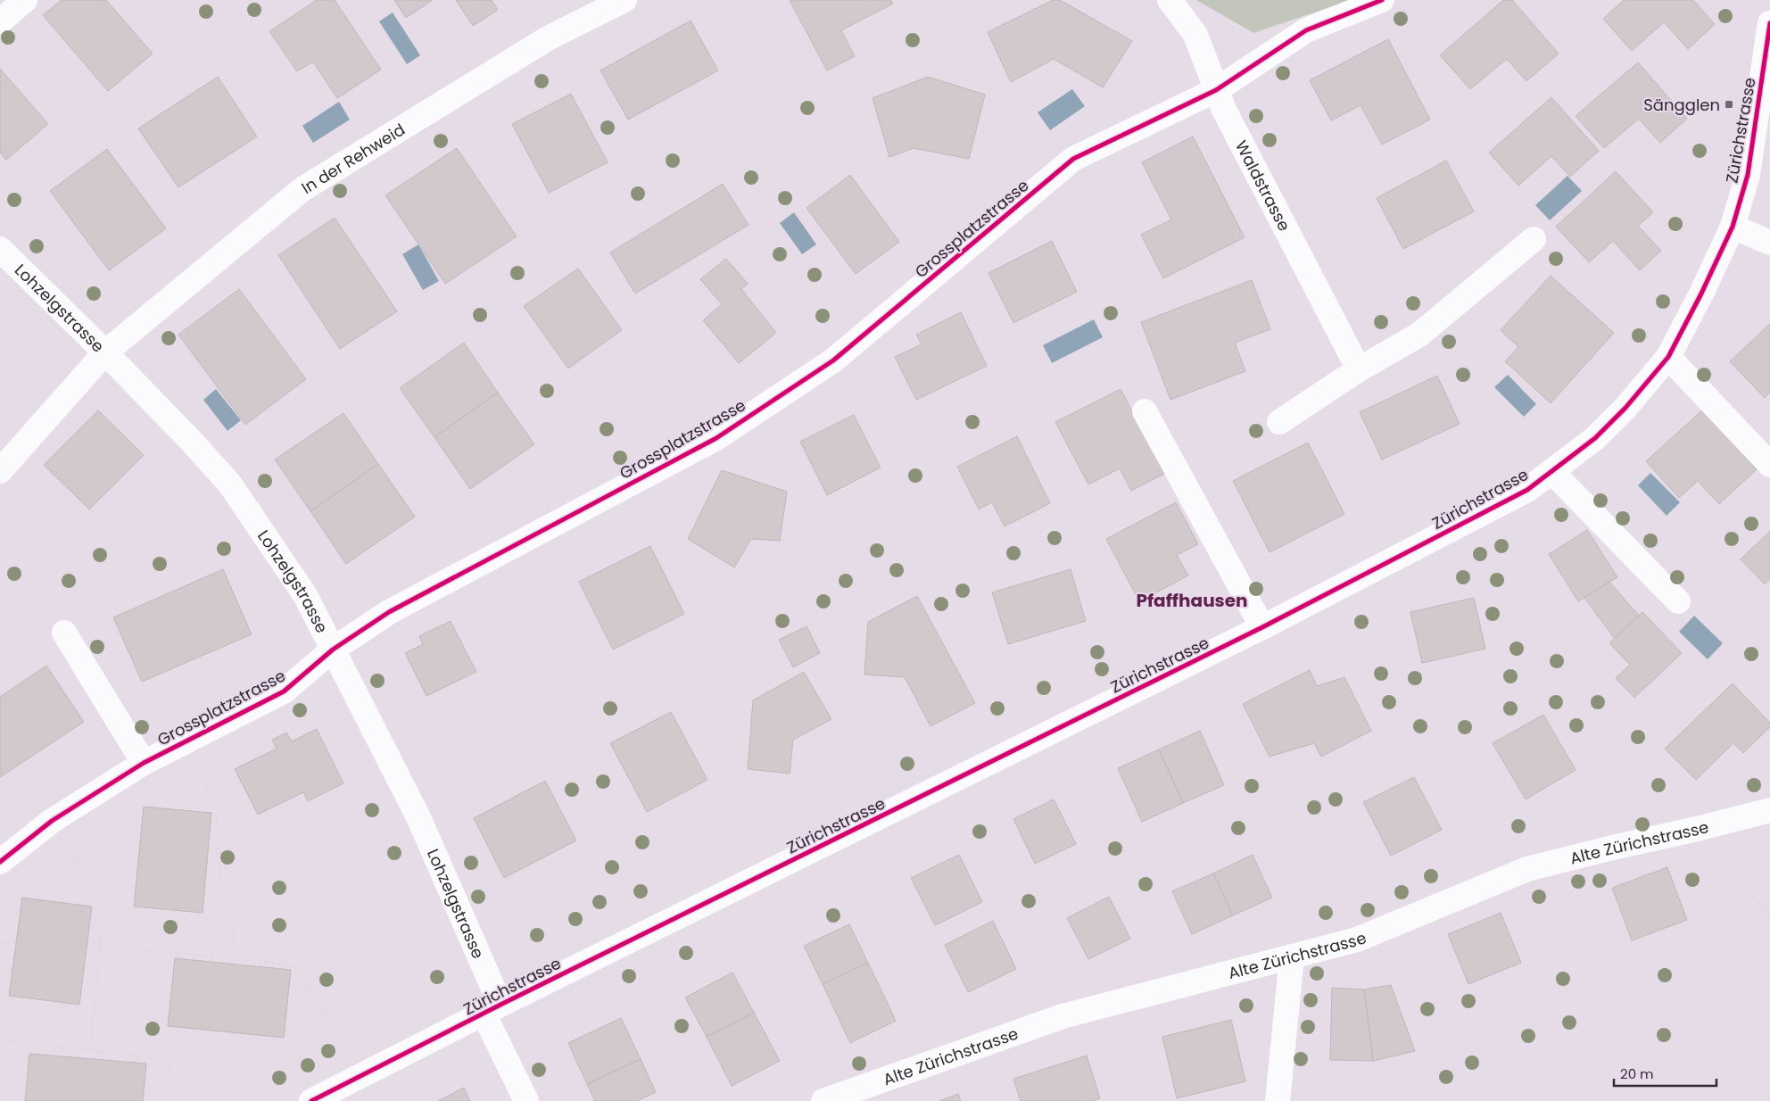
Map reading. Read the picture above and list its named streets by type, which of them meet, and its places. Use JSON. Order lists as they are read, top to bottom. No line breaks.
{"streets":{"street":["Zürichstrasse","In der Rehweid","Waldstrasse","Grossplatzstrasse","Lohzelgstrasse","Alte Zürichstrasse"]},"crossings":[["Zürichstrasse","Lohzelgstrasse"],["In der Rehweid","Lohzelgstrasse"],["Waldstrasse","Grossplatzstrasse"],["Grossplatzstrasse","Lohzelgstrasse"]],"districts":["Pfaffhausen"],"places":{"transit":["Sängglen"]},"scale_bar":"20 m"}
